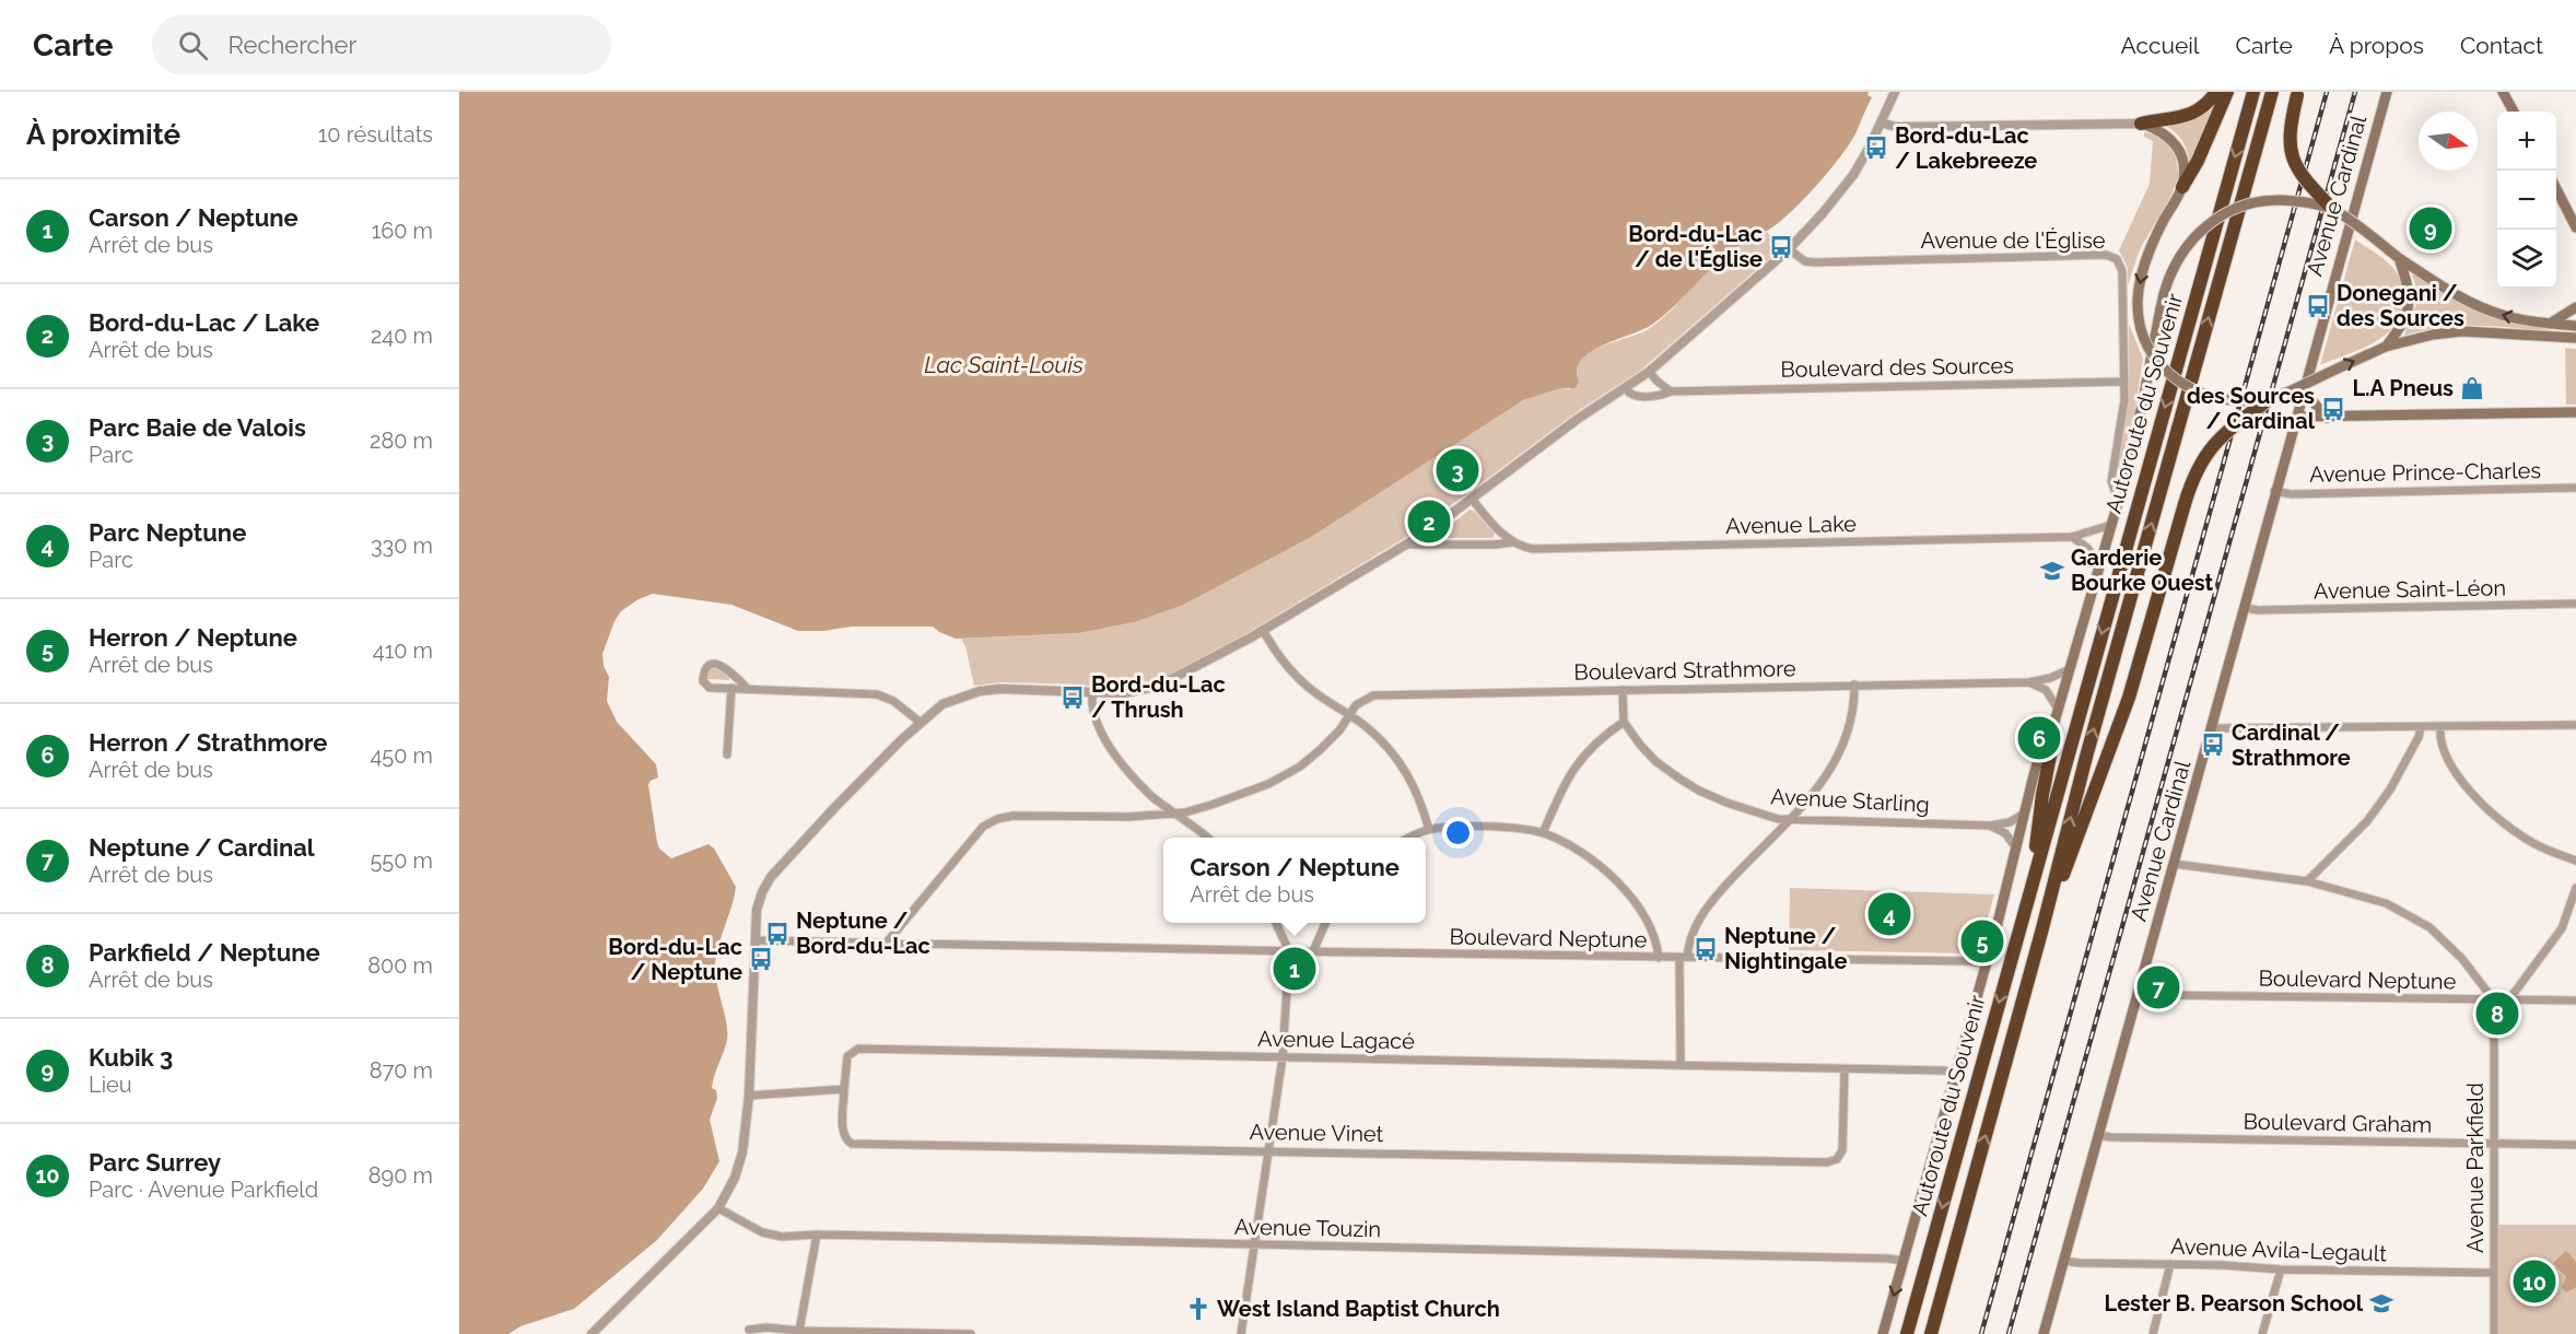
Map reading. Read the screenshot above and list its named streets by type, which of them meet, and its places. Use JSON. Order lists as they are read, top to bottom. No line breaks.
{"streets":{"highway":["Autoroute du Souvenir"],"main road":["Avenue Cardinal"],"street":["Avenue de l'Église","Boulevard des Sources","Avenue Prince-Charles","Avenue Lake","Avenue Saint-Léon","Boulevard Strathmore","Avenue Starling","Boulevard Neptune","Avenue Lagacé","Boulevard Graham","Avenue Vinet","Avenue Parkfield","Avenue Touzin","Avenue Avila-Legault"]},"crossings":[["Avenue Cardinal","Avenue Prince-Charles"],["Avenue Cardinal","Avenue Saint-Léon"],["Avenue Cardinal","Boulevard Neptune"],["Avenue Cardinal","Boulevard Graham"],["Avenue Cardinal","Avenue Avila-Legault"],["Avenue de l'Église","Boulevard des Sources"],["Boulevard Strathmore","Boulevard Neptune"],["Boulevard Neptune","Avenue Parkfield"],["Avenue Lagacé","Avenue Vinet"],["Boulevard Graham","Avenue Parkfield"],["Avenue Parkfield","Avenue Avila-Legault"]],"water":["Lac Saint-Louis"],"places":{"bus stop":["Bord-du-Lac / Lakebreeze","Bord-du-Lac / de l'Église","Donegani / des Sources","des Sources / Cardinal","Bord-du-Lac / Thrush","Cardinal / Strathmore","Neptune / Bord-du-Lac","Neptune / Nightingale","Bord-du-Lac / Neptune"],"shop":["L.A Pneus"],"school or university":["Garderie Bourke Ouest","Lester B. Pearson School"],"church":["West Island Baptist Church"]},"north":"right","page":{"header":"Carte","search":"Rechercher","nav":["Accueil","Carte","À propos","Contact"],"heading":["À proximité","10 résultats"],"map_buttons":["+","−"],"list":[{"mark":"1","name":"Carson / Neptune","note":"Arrêt de bus","value":"160 m"},{"mark":"2","name":"Bord-du-Lac / Lake","note":"Arrêt de bus","value":"240 m"},{"mark":"3","name":"Parc Baie de Valois","note":"Parc","value":"280 m"},{"mark":"4","name":"Parc Neptune","note":"Parc","value":"330 m"},{"mark":"5","name":"Herron / Neptune","note":"Arrêt de bus","value":"410 m"},{"mark":"6","name":"Herron / Strathmore","note":"Arrêt de bus","value":"450 m"},{"mark":"7","name":"Neptune / Cardinal","note":"Arrêt de bus","value":"550 m"},{"mark":"8","name":"Parkfield / Neptune","note":"Arrêt de bus","value":"800 m"},{"mark":"9","name":"Kubik 3","note":"Lieu","value":"870 m"},{"mark":"10","name":"Parc Surrey","note":"Parc · Avenue Parkfield","value":"890 m"}],"pins":["9","3","2","6","4","5","1","7","8","10"],"popup":["Carson / Neptune","Arrêt de bus"]}}
